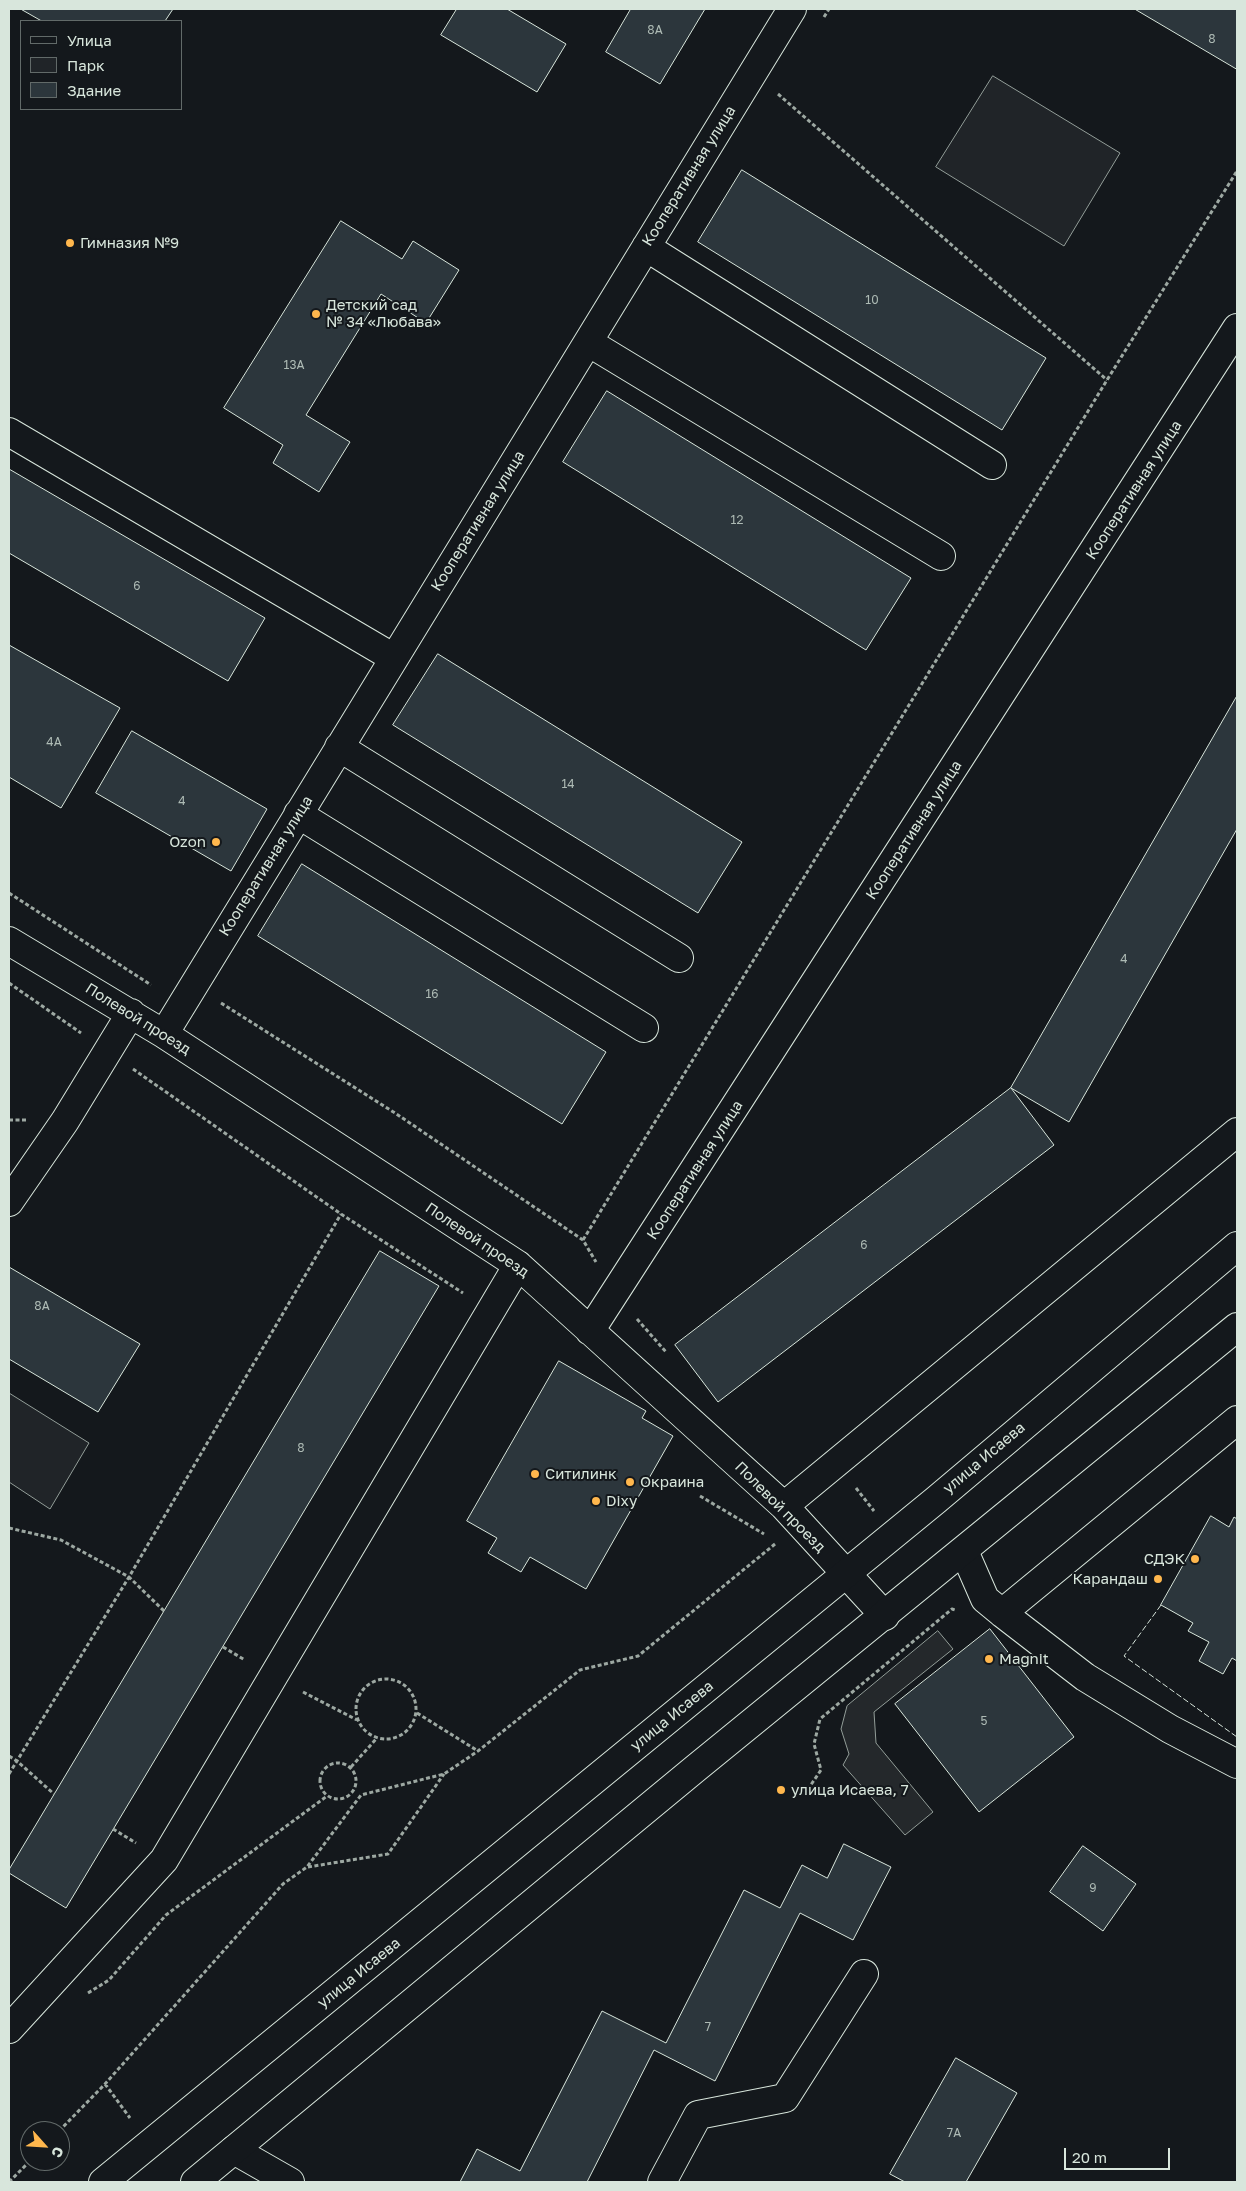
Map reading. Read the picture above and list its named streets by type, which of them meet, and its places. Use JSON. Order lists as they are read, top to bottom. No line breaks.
{"streets":{"street":["Кооперативная улица","Полевой проезд","улица Исаева"]},"crossings":[["Кооперативная улица","Полевой проезд"],["Полевой проезд","улица Исаева"]],"places":["Гимназия №9","Детский сад № 34 «Любава»","Ozon","Ситилинк","Окраина","Dixy","СДЭК","Карандаш","Magnit","улица Исаева, 7"],"house_numbers":["8А","8","10","13А","12","6","4А","14","4","4","16","6","8А","8","5","9","7","7А"],"legend":["Улица","Парк","Здание"],"scale_bar":"20 m","north":"bottom right"}
